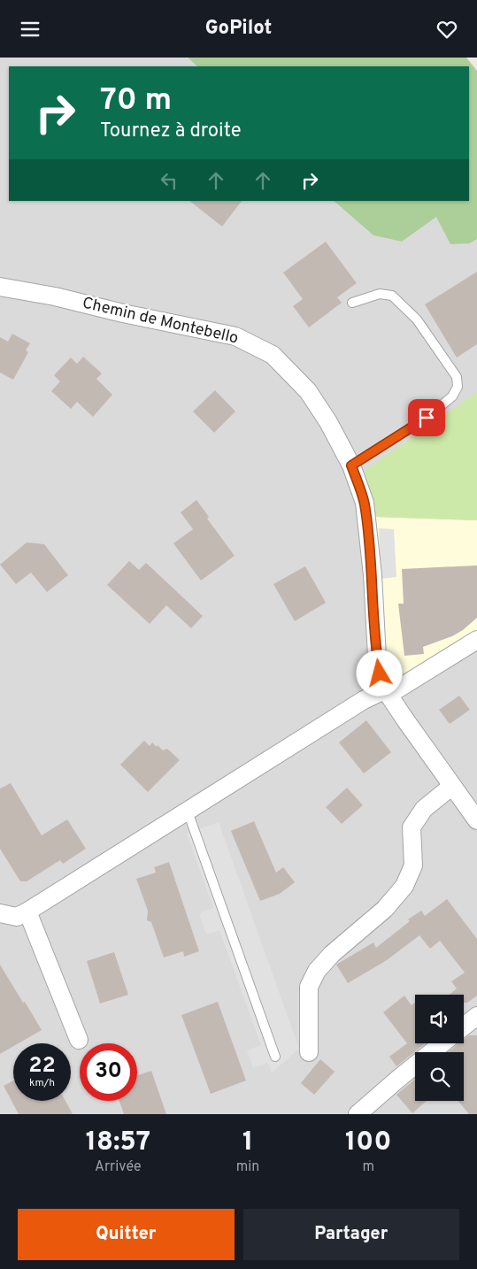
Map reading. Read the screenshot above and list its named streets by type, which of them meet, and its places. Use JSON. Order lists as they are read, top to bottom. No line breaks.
{"streets":{"street":["Chemin de Montebello"]},"page":{"header":"GoPilot","turn":["70 m","Tournez à droite"],"speed":"22 km/h","limit":"30","eta":["18:57","Arrivée","1","min","100","m"],"buttons":["Quitter","Partager"]}}
